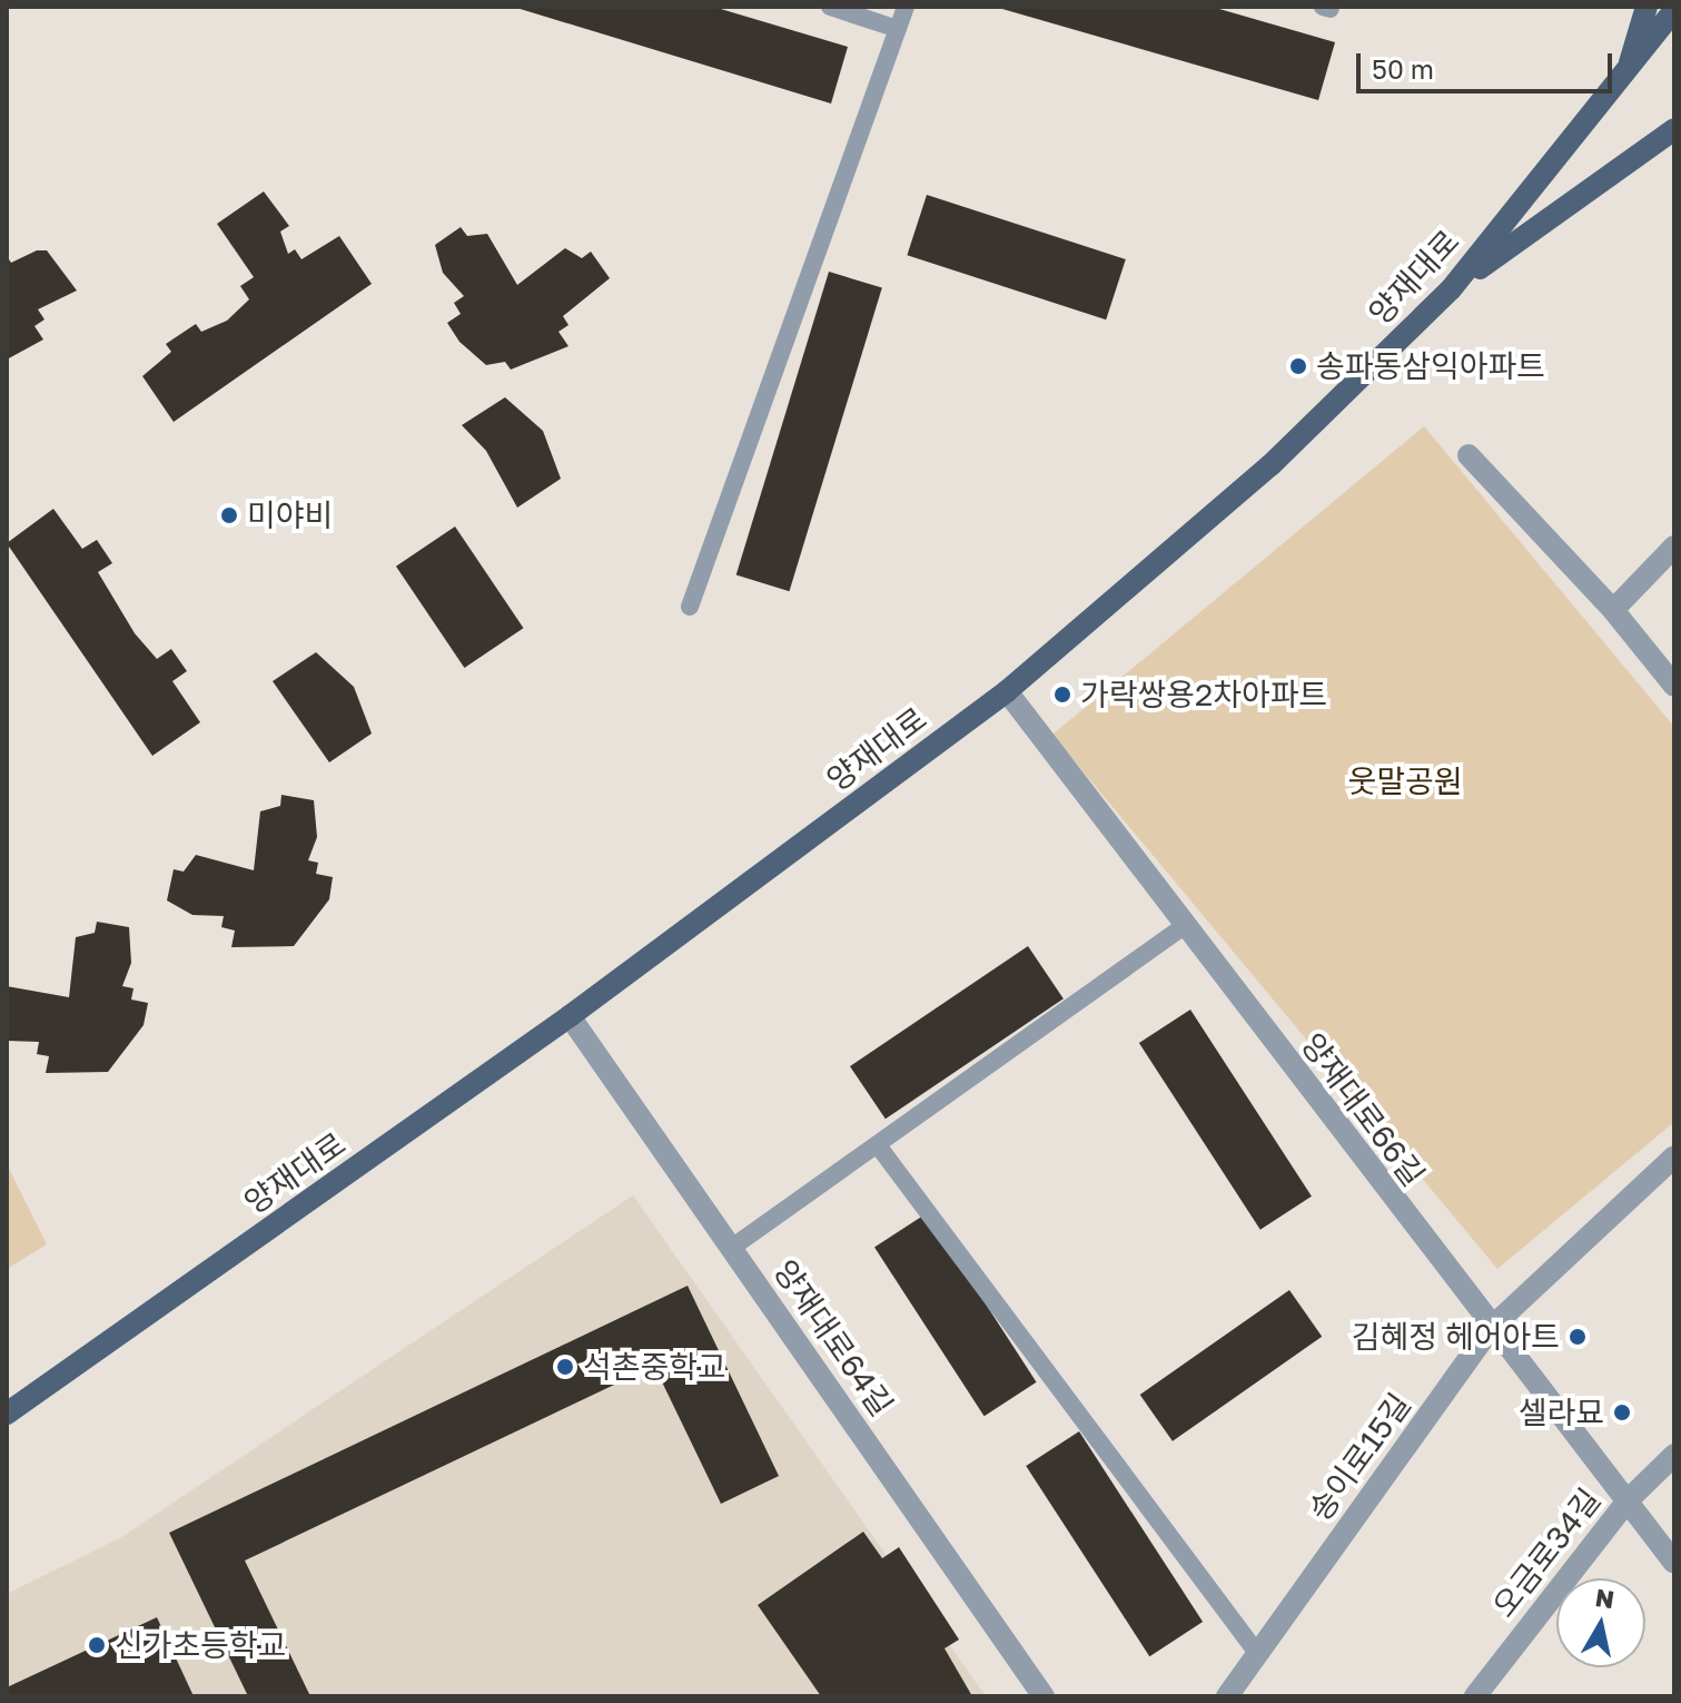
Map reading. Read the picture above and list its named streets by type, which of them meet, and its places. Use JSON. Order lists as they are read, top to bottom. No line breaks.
{"streets":{"main road":["양재대로"],"street":["양재대로66길","양재대로64길","송이로15길","오금로34길"]},"crossings":[["양재대로","양재대로66길"],["양재대로","양재대로64길"],["양재대로66길","송이로15길"],["양재대로66길","오금로34길"]],"parks":["웃말공원"],"places":["송파동삼익아파트","미야비","가락쌍용2차아파트","김혜정 헤어아트","석촌중학교","셀라묘","신가초등학교"],"scale_bar":"50 m","north":"top"}
